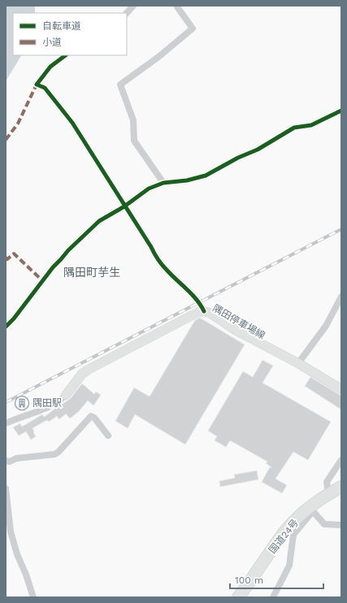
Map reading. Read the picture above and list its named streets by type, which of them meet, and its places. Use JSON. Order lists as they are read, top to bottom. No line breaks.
{"streets":{"highway":["国道24号"],"main road":["隅田停車場線"]},"districts":["隅田町芋生"],"places":{"building":["隅田駅"]},"legend":["自転車道","小道"],"scale_bar":"100 m"}
